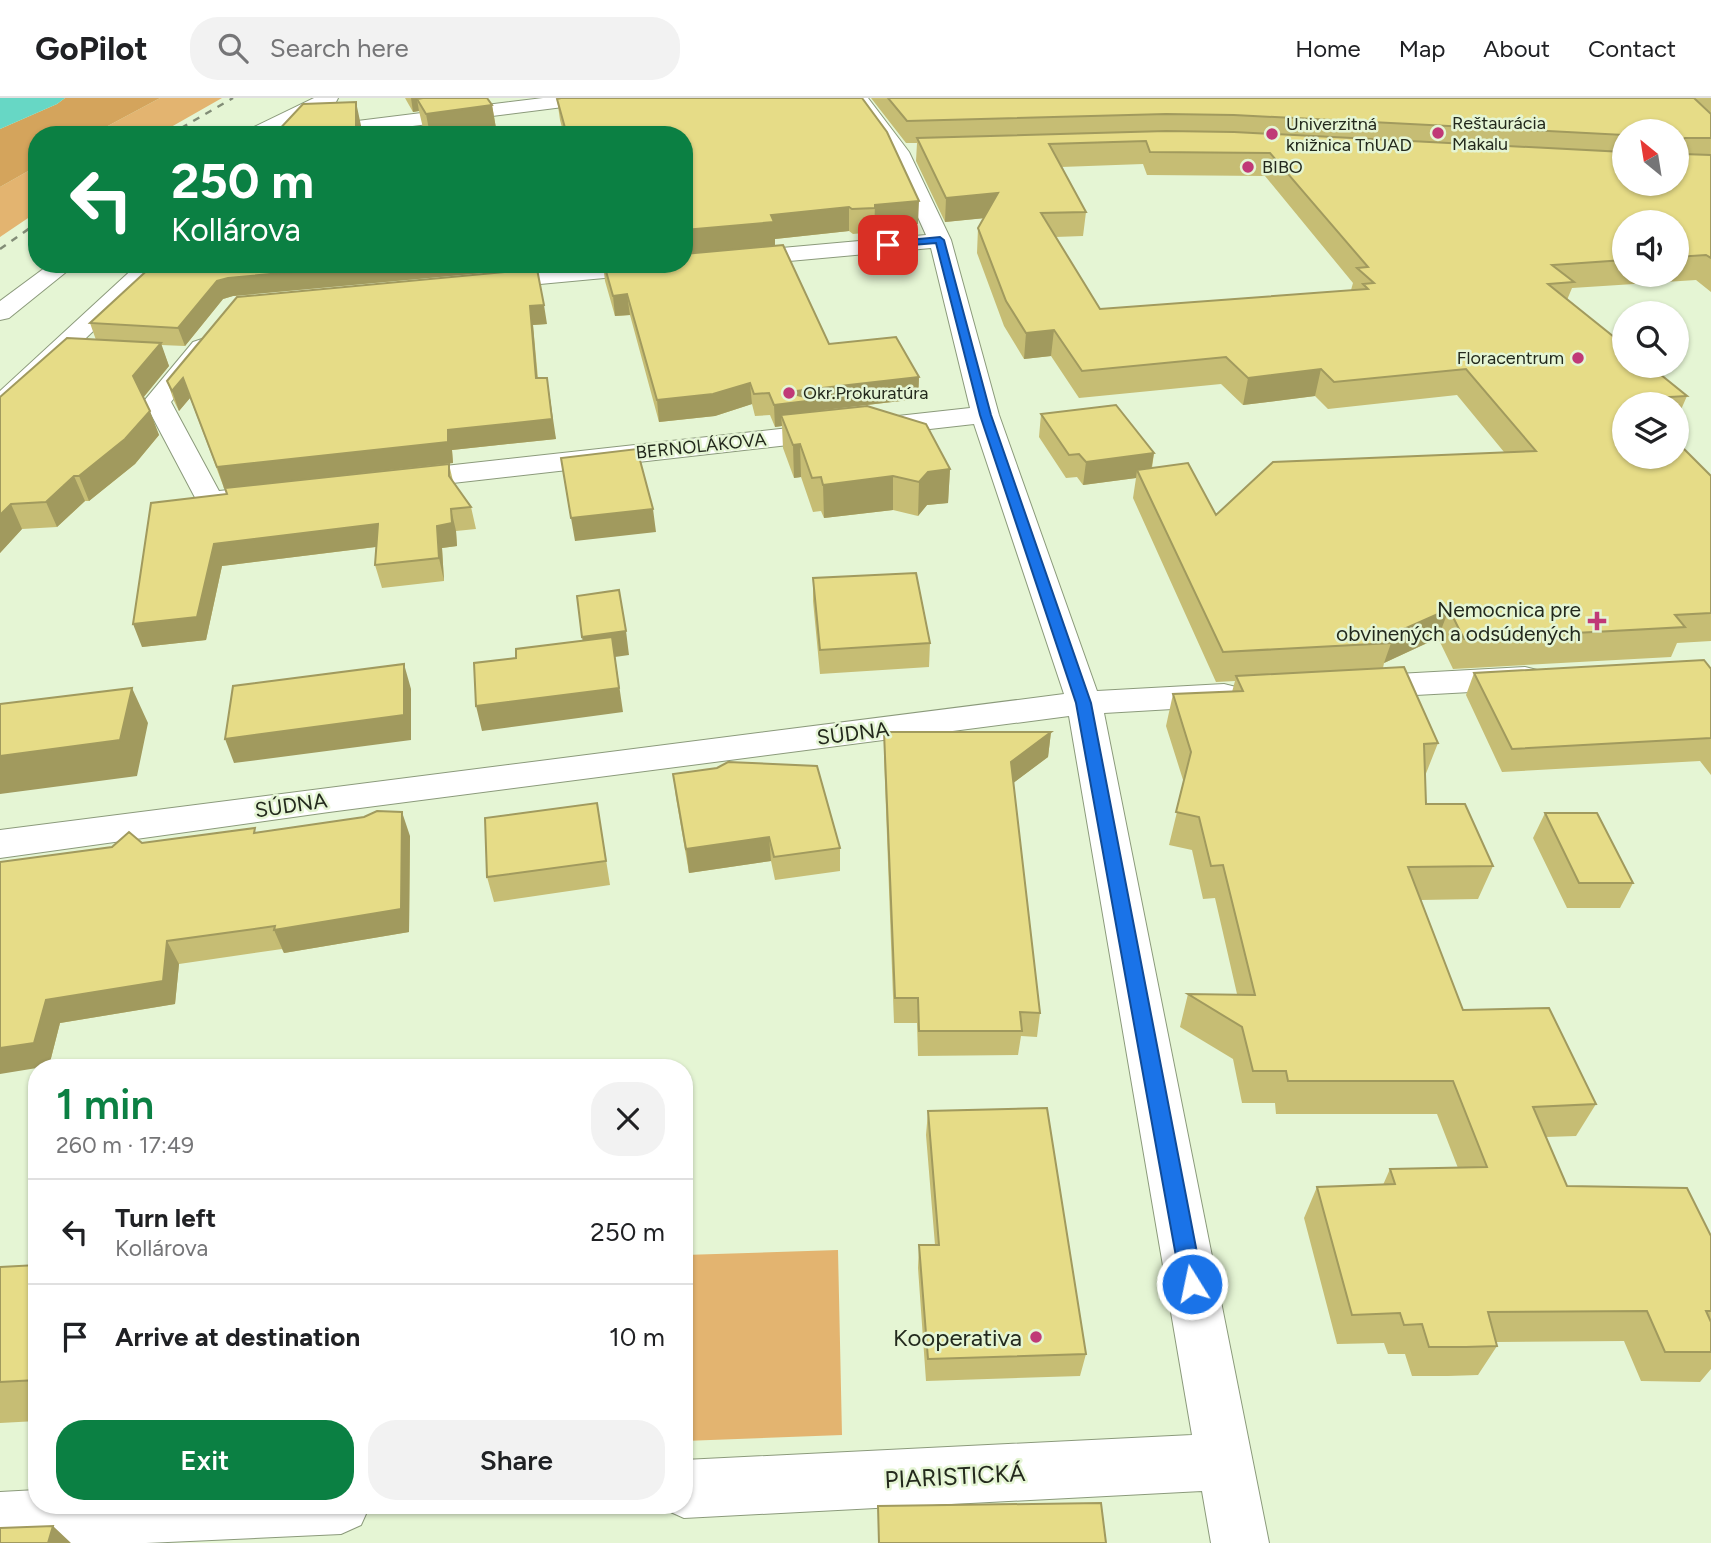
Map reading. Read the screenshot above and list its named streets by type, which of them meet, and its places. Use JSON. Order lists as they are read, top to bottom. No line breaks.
{"streets":{"street":["BERNOLÁKOVA","SÚDNA","PIARISTICKÁ"]},"places":{"other":["Reštaurácia Makalu","Univerzitná knižnica TnUAD","BIBO","Floracentrum","Okr.Prokuratúra","Kooperativa"],"health":["Nemocnica pre obvinených a odsúdených"]},"north":"top left","page":{"header":"GoPilot","search":"Search here","nav":["Home","Map","About","Contact"],"turn":["250 m","Kollárova"],"heading":["1 min","260 m · 17:49"],"list":[{"name":"Turn left","note":"Kollárova","value":"250 m"},{"name":"Arrive at destination","value":"10 m"}],"buttons":["Exit","Share"]}}
